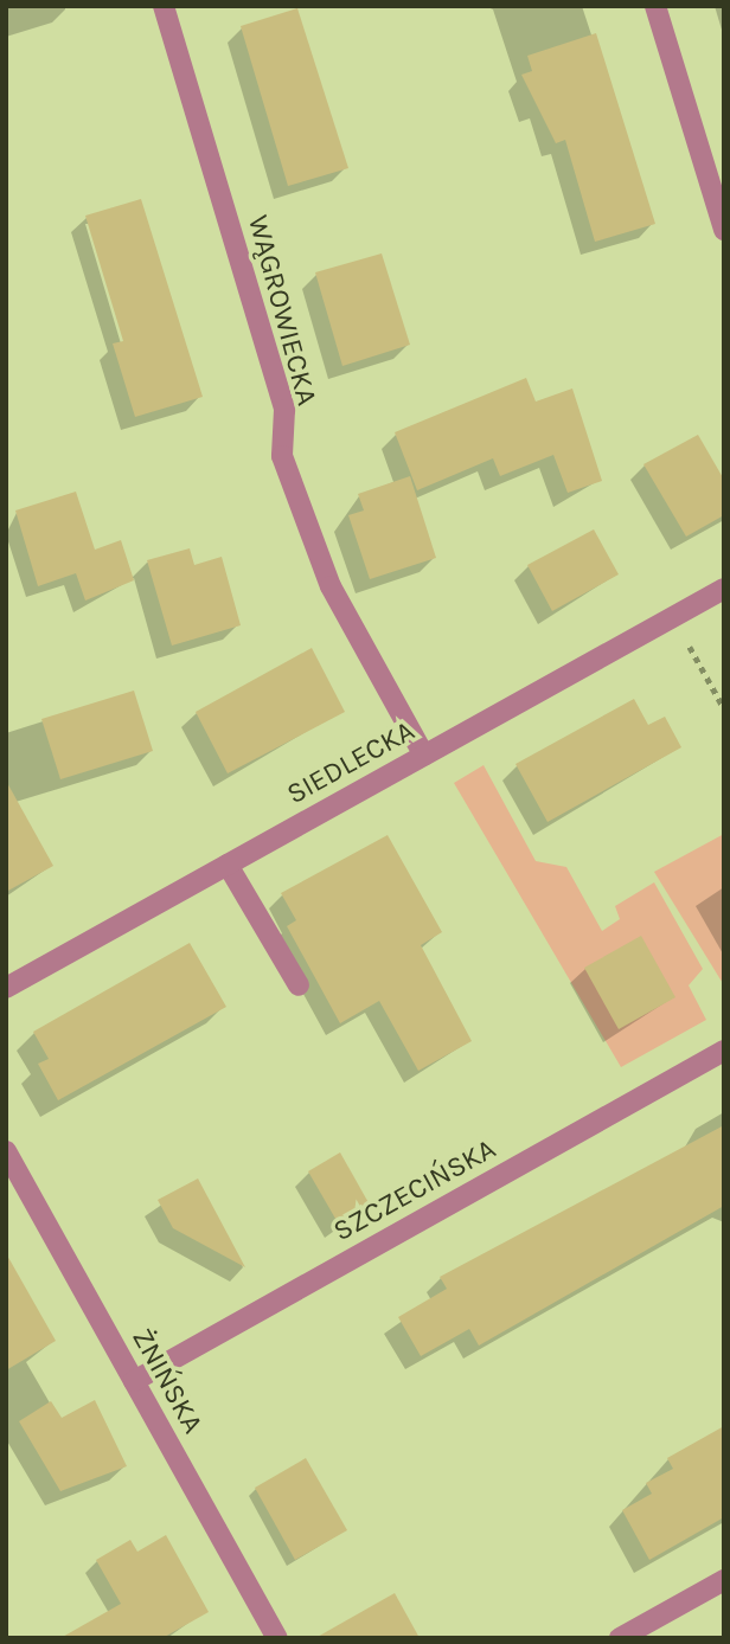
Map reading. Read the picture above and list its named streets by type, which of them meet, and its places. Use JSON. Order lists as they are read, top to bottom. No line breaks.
{"streets":{"street":["WĄGROWIECKA","SIEDLECKA","SZCZECIŃSKA","ŻNIŃSKA"]},"crossings":[["WĄGROWIECKA","SIEDLECKA"],["SZCZECIŃSKA","ŻNIŃSKA"]]}
